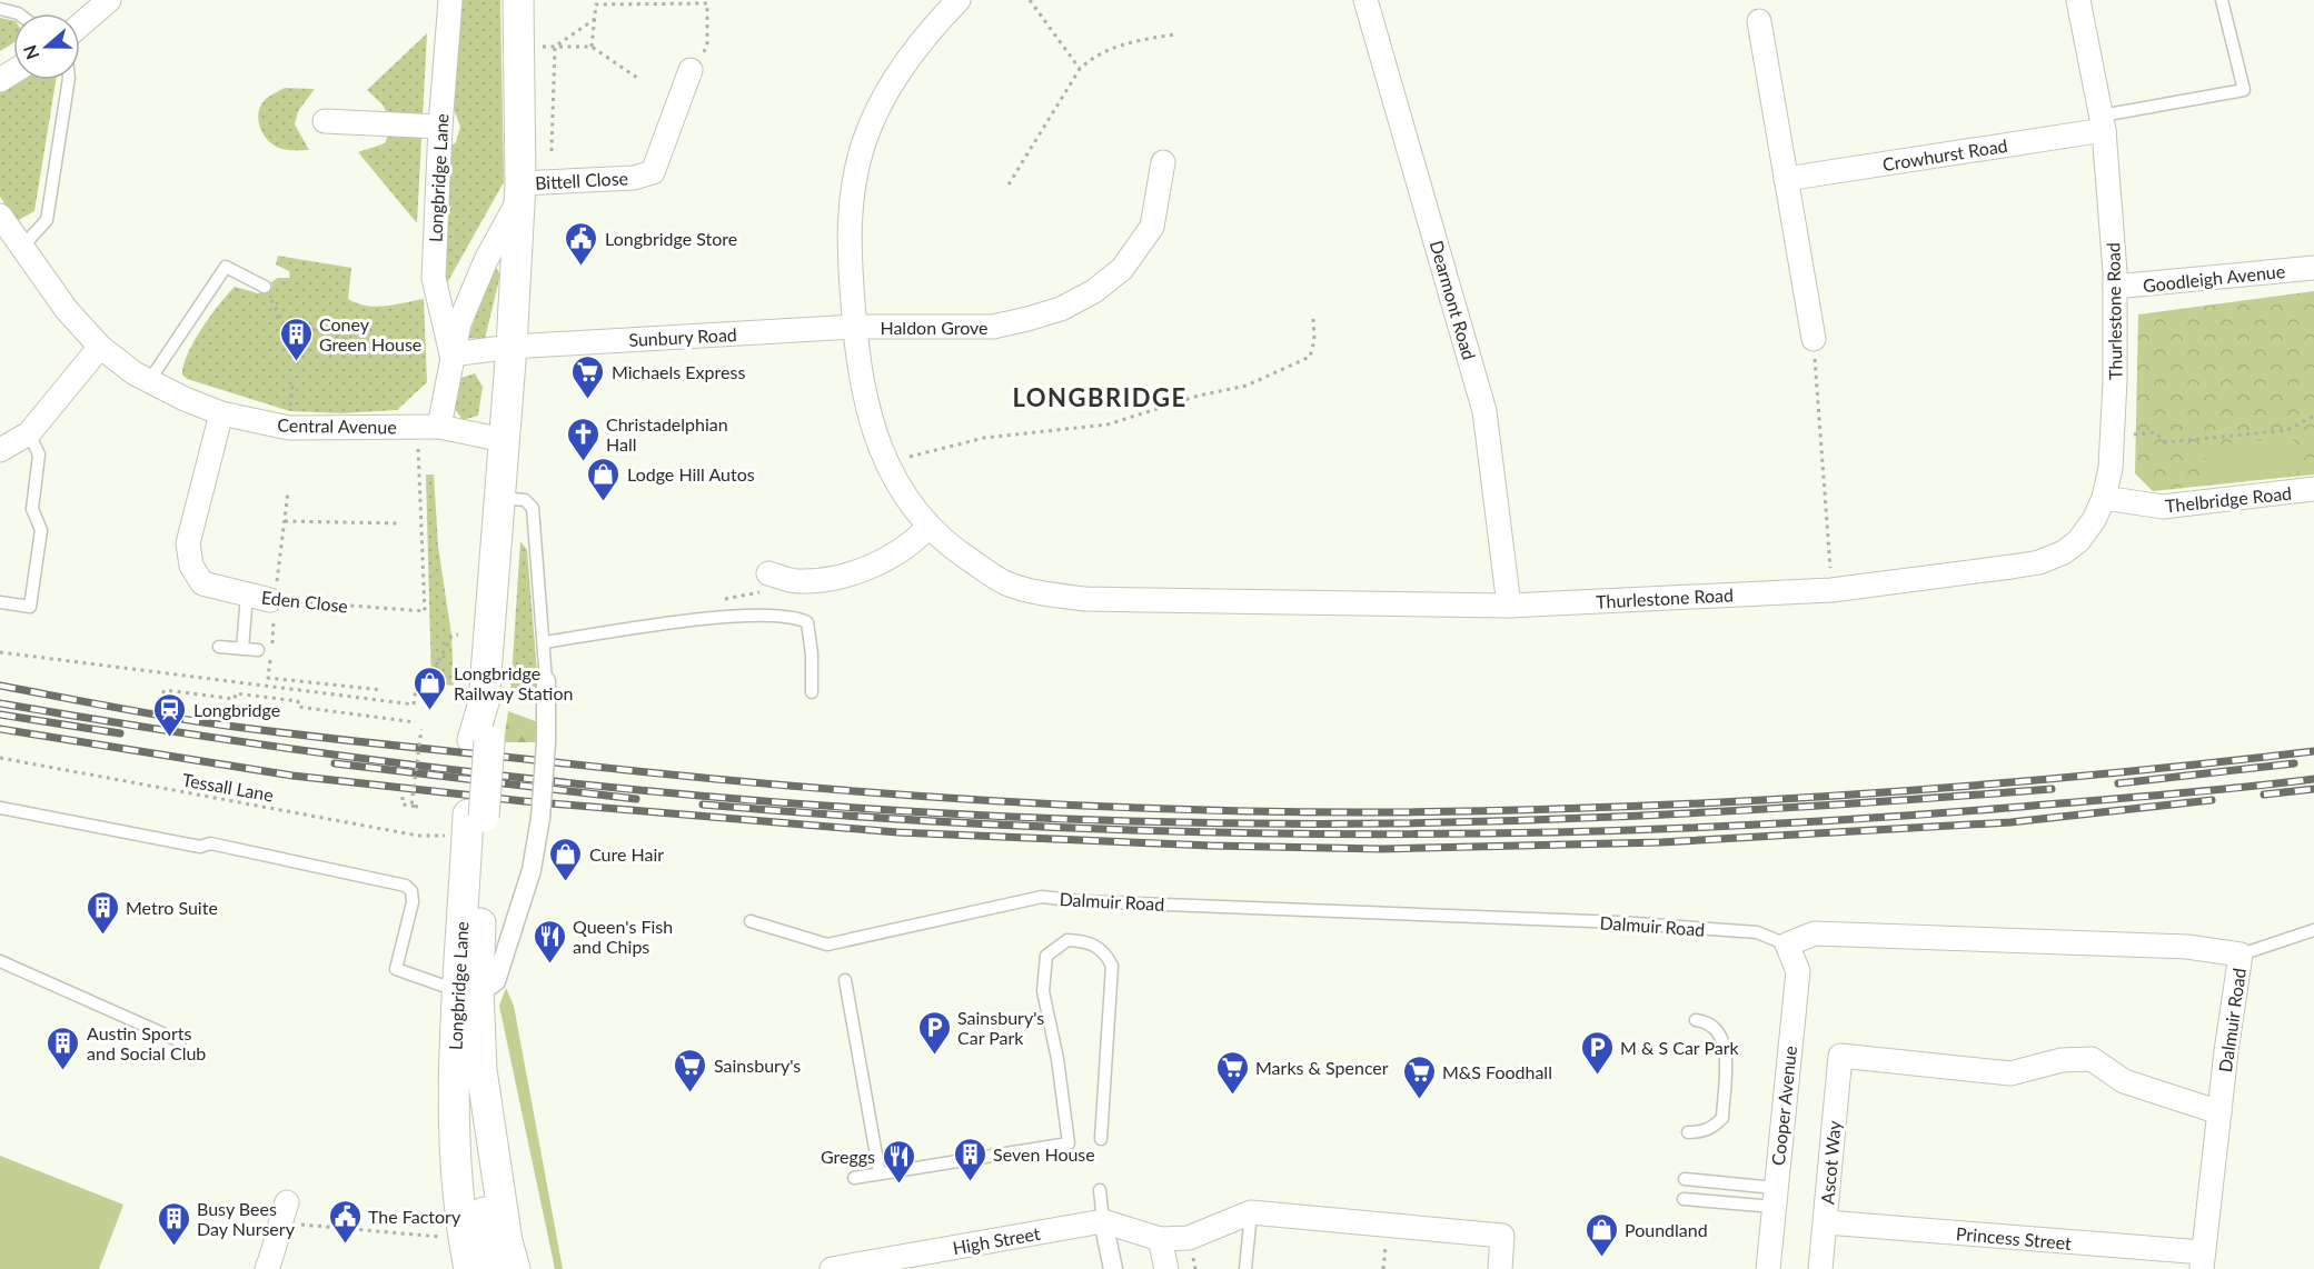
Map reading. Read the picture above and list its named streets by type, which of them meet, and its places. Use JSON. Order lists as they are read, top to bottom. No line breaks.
{"streets":{"street":["Crowhurst Road","Longbridge Lane","Bittell Close","Goodleigh Avenue","Dearmont Road","Thurlestone Road","Haldon Grove","Sunbury Road","Central Avenue","Thelbridge Road","Eden Close","Dalmuir Road","Cooper Avenue","Ascot Way","Princess Street","High Street"],"path":["Tessall Lane"]},"crossings":[["Crowhurst Road","Thurlestone Road"],["Longbridge Lane","Bittell Close"],["Longbridge Lane","Sunbury Road"],["Longbridge Lane","Central Avenue"],["Longbridge Lane","Tessall Lane"],["Goodleigh Avenue","Thurlestone Road"],["Dearmont Road","Thurlestone Road"],["Thurlestone Road","Haldon Grove"],["Thurlestone Road","Sunbury Road"],["Thurlestone Road","Thelbridge Road"],["Haldon Grove","Sunbury Road"],["Central Avenue","Eden Close"],["Dalmuir Road","Cooper Avenue"],["Dalmuir Road","Ascot Way"],["Dalmuir Road","Princess Street"],["Ascot Way","Princess Street"]],"districts":["LONGBRIDGE"],"places":{"public building":["Longbridge Store","The Factory"],"building":["Coney Green House","Metro Suite","Austin Sports and Social Club","Seven House","Busy Bees Day Nursery"],"supermarket":["Michaels Express","Sainsbury's","Marks & Spencer","M&S Foodhall"],"church":["Christadelphian Hall"],"shop":["Lodge Hill Autos","Longbridge Railway Station","Cure Hair","Poundland"],"station":["Longbridge"],"restaurant":["Queen's Fish and Chips","Greggs"],"parking":["Sainsbury's Car Park","M & S Car Park"]},"north":"left"}
